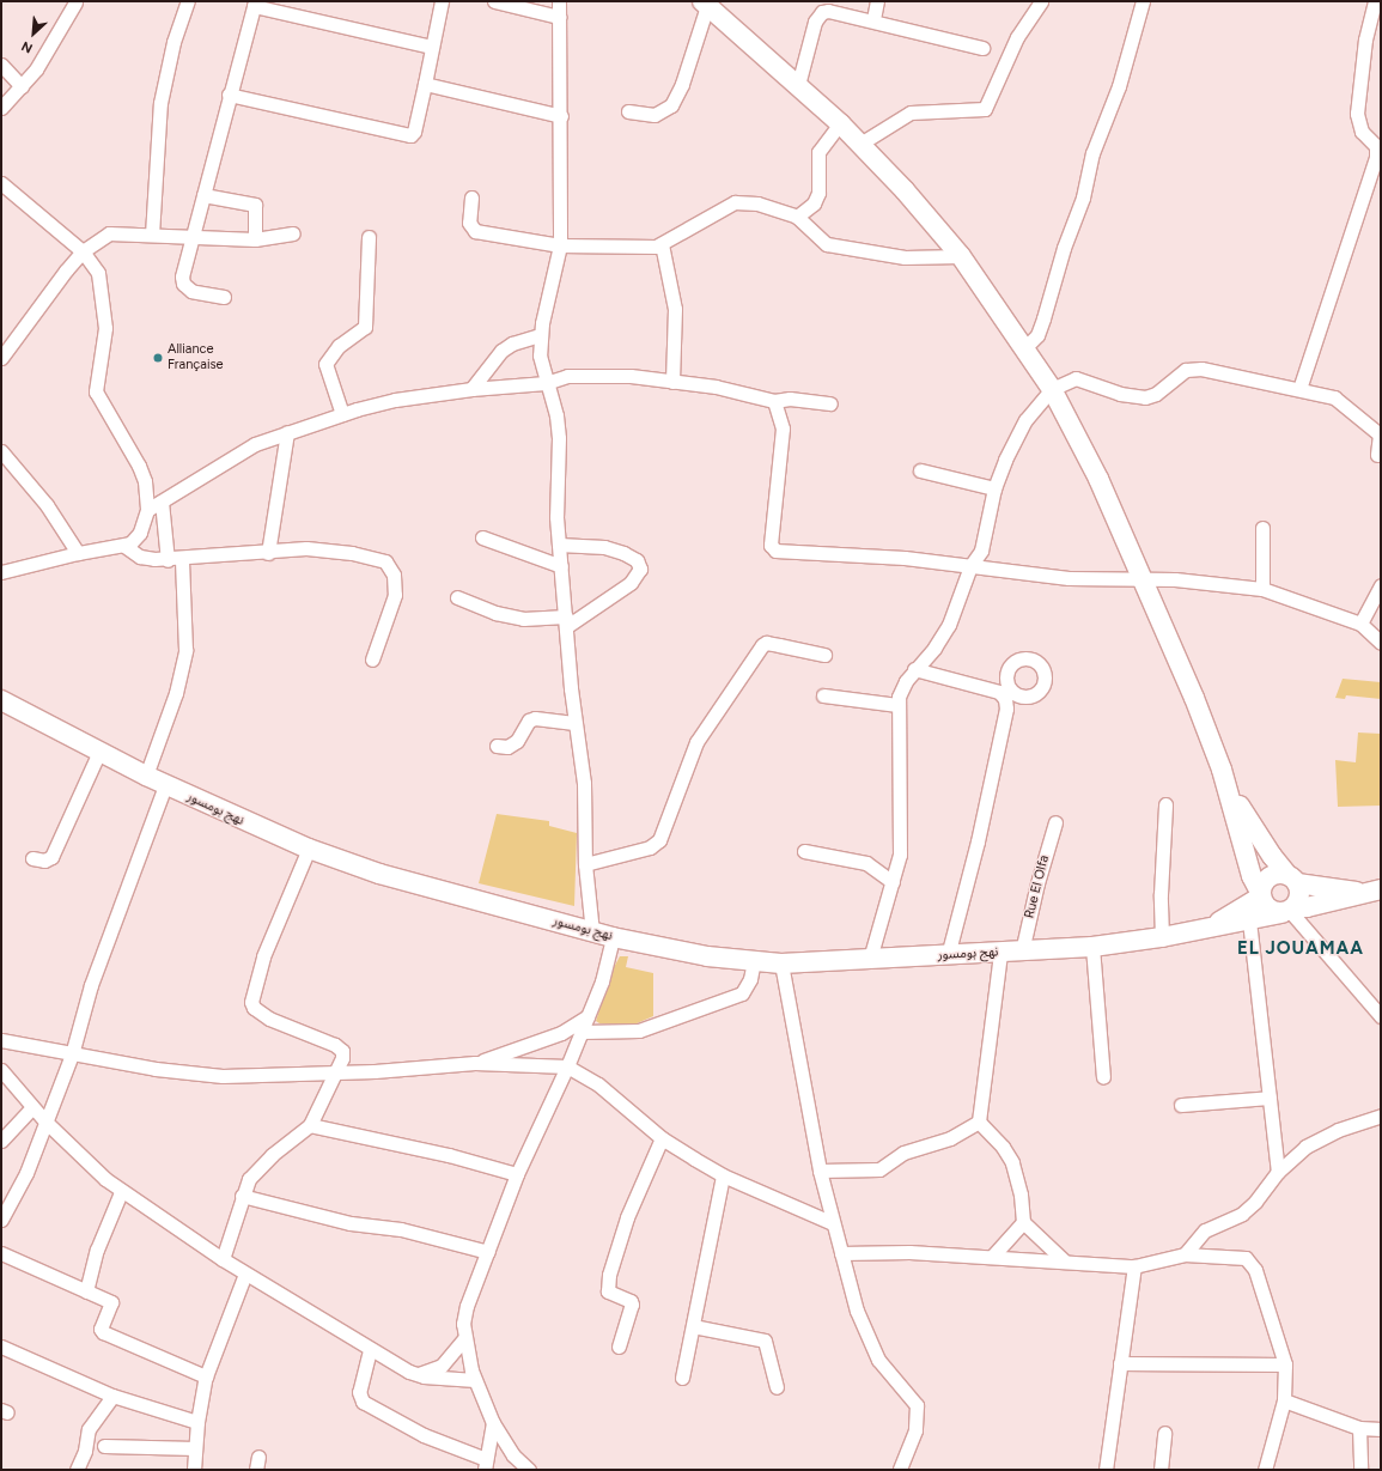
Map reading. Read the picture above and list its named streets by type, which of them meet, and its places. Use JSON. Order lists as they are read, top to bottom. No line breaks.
{"streets":{"main road":["نهج بومسور"],"street":["Rue El Olfa"]},"crossings":[["نهج بومسور","Rue El Olfa"]],"districts":["EL JOUAMAA"],"places":["Alliance Française"],"north":"bottom left"}
